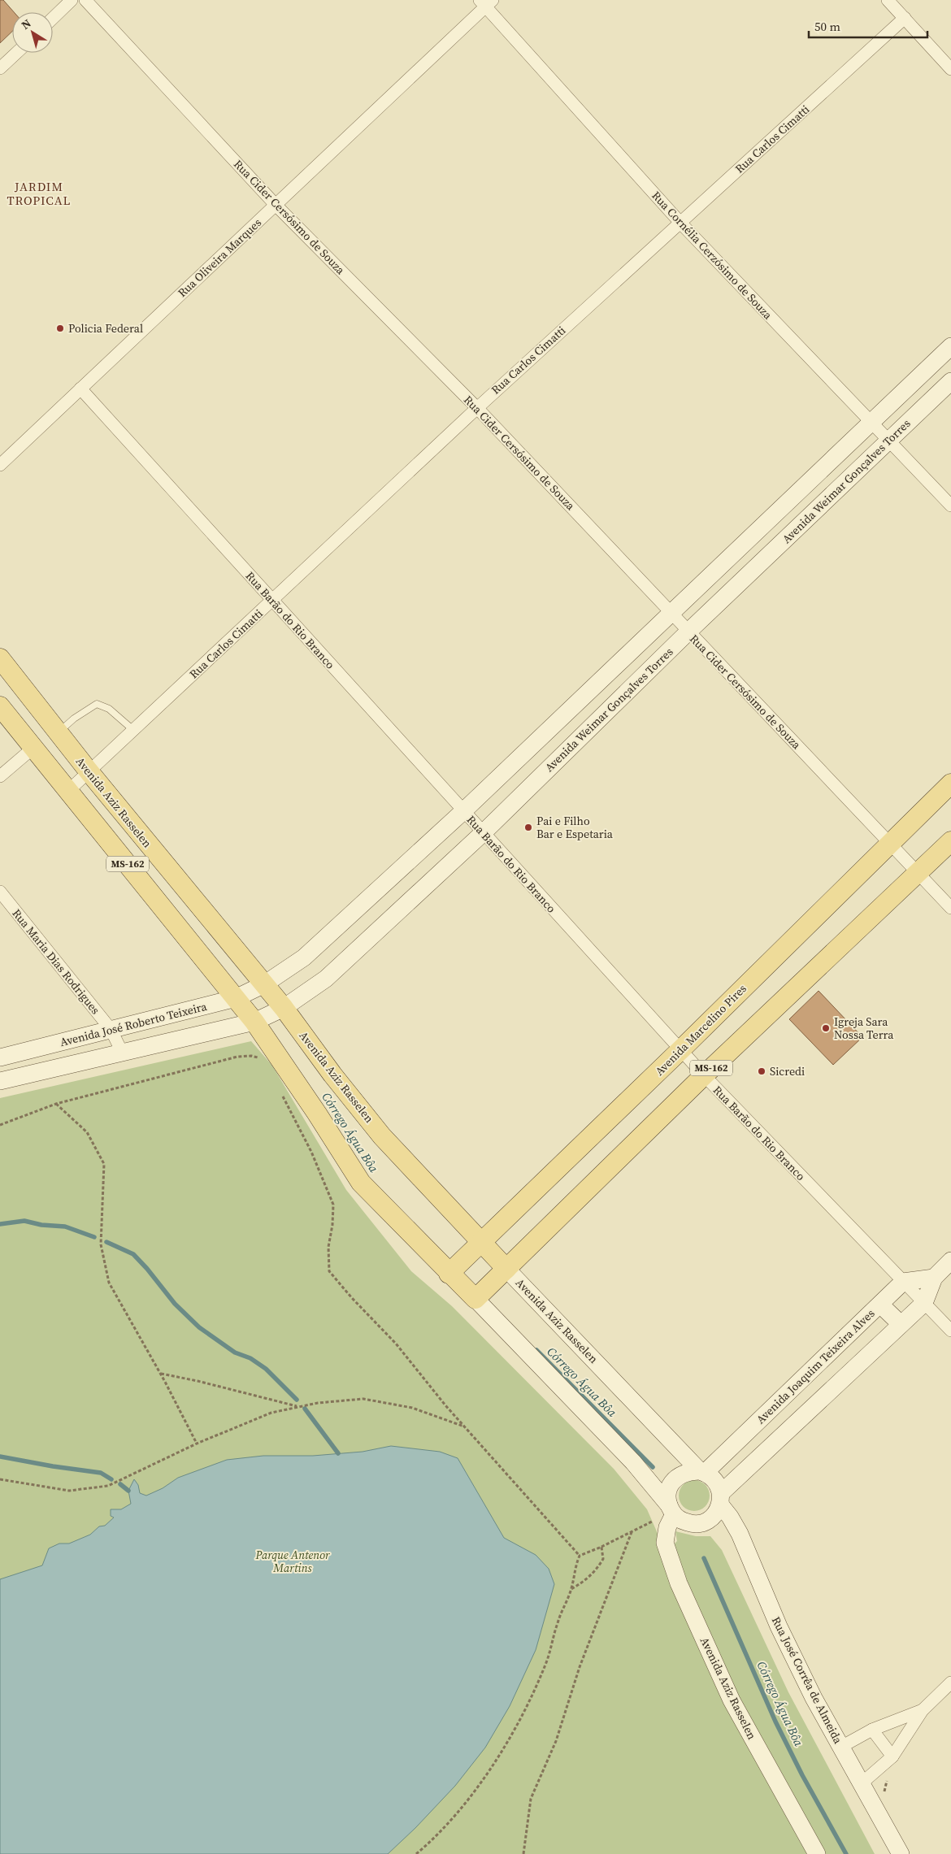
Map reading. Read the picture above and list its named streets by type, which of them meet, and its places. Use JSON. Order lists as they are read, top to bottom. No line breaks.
{"streets":{"main road":["Avenida Weimar Gonçalves Torres","Avenida Aziz Rasselen","MS-162","Avenida José Roberto Teixeira","Avenida Marcelino Pires","Avenida Joaquim Teixeira Alves","Rua José Corrêa de Almeida"],"street":["Rua Carlos Cimatti","Rua Cider Cersósimo de Souza","Rua Cornélia Cerzósimo de Souza","Rua Oliveira Marques","Rua Barão do Rio Branco","Rua Maria Dias Rodrigues"]},"crossings":[["Rua Carlos Cimatti","Rua Cider Cersósimo de Souza"],["Rua Carlos Cimatti","Rua Cornélia Cerzósimo de Souza"],["Rua Carlos Cimatti","Rua Barão do Rio Branco"],["Rua Carlos Cimatti","Avenida Aziz Rasselen"],["Rua Carlos Cimatti","MS-162"],["Rua Cider Cersósimo de Souza","Rua Oliveira Marques"],["Rua Cider Cersósimo de Souza","Avenida Weimar Gonçalves Torres"],["Rua Cider Cersósimo de Souza","MS-162"],["Rua Cider Cersósimo de Souza","Avenida Marcelino Pires"],["Rua Cornélia Cerzósimo de Souza","Rua Oliveira Marques"],["Rua Cornélia Cerzósimo de Souza","Avenida Weimar Gonçalves Torres"],["Rua Oliveira Marques","Rua Barão do Rio Branco"],["Avenida Weimar Gonçalves Torres","Rua Barão do Rio Branco"],["Avenida Weimar Gonçalves Torres","Avenida Aziz Rasselen"],["Avenida Weimar Gonçalves Torres","MS-162"],["Rua Barão do Rio Branco","MS-162"],["Rua Barão do Rio Branco","Avenida Marcelino Pires"],["Rua Barão do Rio Branco","Avenida Joaquim Teixeira Alves"],["Avenida Aziz Rasselen","MS-162"],["Avenida Aziz Rasselen","Avenida José Roberto Teixeira"],["Avenida Aziz Rasselen","Avenida Marcelino Pires"],["Avenida Aziz Rasselen","Avenida Joaquim Teixeira Alves"],["Avenida Aziz Rasselen","Rua José Corrêa de Almeida"],["MS-162","Avenida José Roberto Teixeira"],["MS-162","Avenida Marcelino Pires"],["Rua Maria Dias Rodrigues","Avenida José Roberto Teixeira"],["Avenida Joaquim Teixeira Alves","Rua José Corrêa de Almeida"]],"districts":["JARDIM TROPICAL"],"water":["Córrego Água Bôa"],"parks":["Parque Antenor Martins"],"places":["Policia Federal","Pai e Filho Bar e Espetaria","Igreja Sara Nossa Terra","Sicredi"],"scale_bar":"50 m","north":"top left"}
